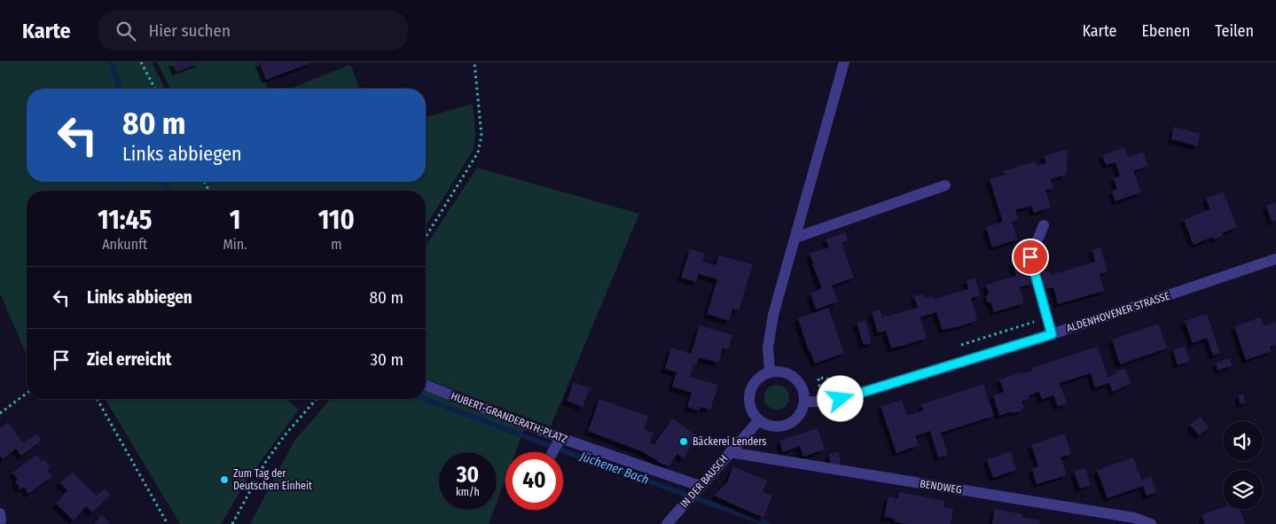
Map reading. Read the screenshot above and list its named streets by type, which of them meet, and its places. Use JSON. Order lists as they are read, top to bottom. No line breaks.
{"streets":{"street":["ALDENHOVENER STRASSE","HUBERT-GRANDERATH-PLATZ","IN DER BAUSCH","BENDWEG"]},"crossings":[["ALDENHOVENER STRASSE","IN DER BAUSCH"],["HUBERT-GRANDERATH-PLATZ","IN DER BAUSCH"],["IN DER BAUSCH","BENDWEG"]],"water":["Jüchener Bach"],"places":["Bäckerei Lenders","Zum Tag der Deutschen Einheit"],"page":{"header":"Karte","search":"Hier suchen","nav":["Karte","Ebenen","Teilen"],"turn":["80 m","Links abbiegen"],"eta":["11:45","Ankunft","1","Min.","110","m"],"list":[{"name":"Links abbiegen","value":"80 m"},{"name":"Ziel erreicht","value":"30 m"}],"speed":"30 km/h","limit":"40"}}
